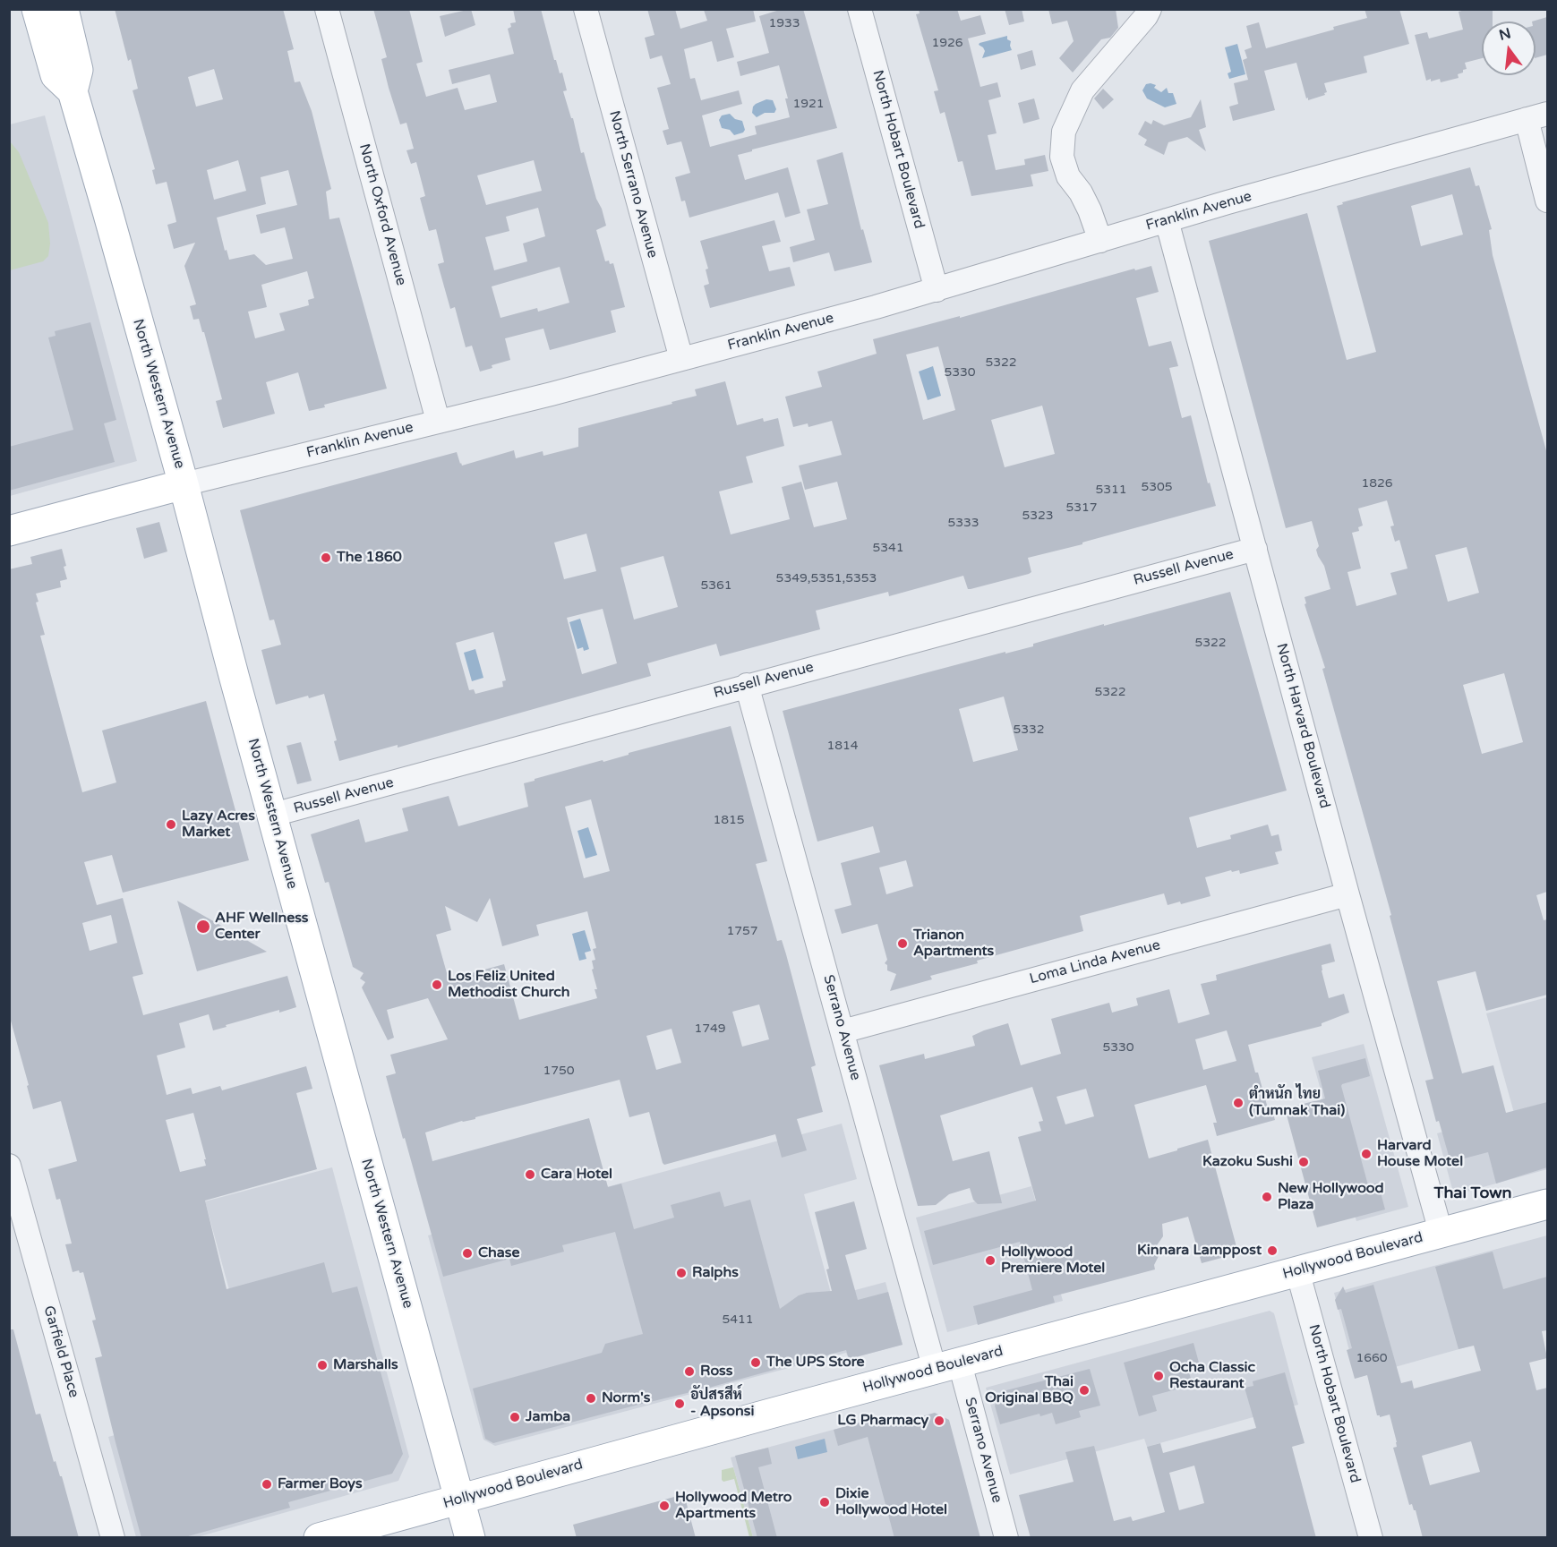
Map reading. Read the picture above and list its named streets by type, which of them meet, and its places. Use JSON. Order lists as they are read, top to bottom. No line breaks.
{"streets":{"main road":["Franklin Avenue","North Western Avenue","Hollywood Boulevard"],"street":["North Hobart Boulevard","North Serrano Avenue","North Oxford Avenue","Russell Avenue","North Harvard Boulevard","Loma Linda Avenue","Serrano Avenue","Garfield Place"]},"crossings":[["North Hobart Boulevard","Franklin Avenue"],["North Hobart Boulevard","Hollywood Boulevard"],["North Serrano Avenue","Franklin Avenue"],["Franklin Avenue","North Oxford Avenue"],["Franklin Avenue","North Western Avenue"],["Franklin Avenue","North Harvard Boulevard"],["North Western Avenue","Russell Avenue"],["North Western Avenue","Hollywood Boulevard"],["Russell Avenue","North Harvard Boulevard"],["Russell Avenue","Serrano Avenue"],["North Harvard Boulevard","Loma Linda Avenue"],["North Harvard Boulevard","Hollywood Boulevard"],["Loma Linda Avenue","Serrano Avenue"],["Serrano Avenue","Hollywood Boulevard"]],"districts":["Thai Town"],"places":["The 1860","Lazy Acres Market","AHF Wellness Center","Trianon Apartments","Los Feliz United Methodist Church","ตำหนัก ไทย (Tumnak Thai)","Harvard House Motel","Kazoku Sushi","Cara Hotel","New Hollywood Plaza","Kinnara Lamppost","Chase","Hollywood Premiere Motel","Ralphs","The UPS Store","Marshalls","Ross","Ocha Classic Restaurant","Thai Original BBQ","Norm's","อัปสรสีห์ - Apsonsi","Jamba","LG Pharmacy","Farmer Boys","Dixie Hollywood Hotel","Hollywood Metro Apartments"],"house_numbers":["1933","1926","1921","5322","5330","1826","5305","5311","5317","5323","5333","5341","5349,5351,5353","5361","5322","5322","5332","1814","1815","1757","1749","5330","1750","5411","1660"],"north":"top"}
